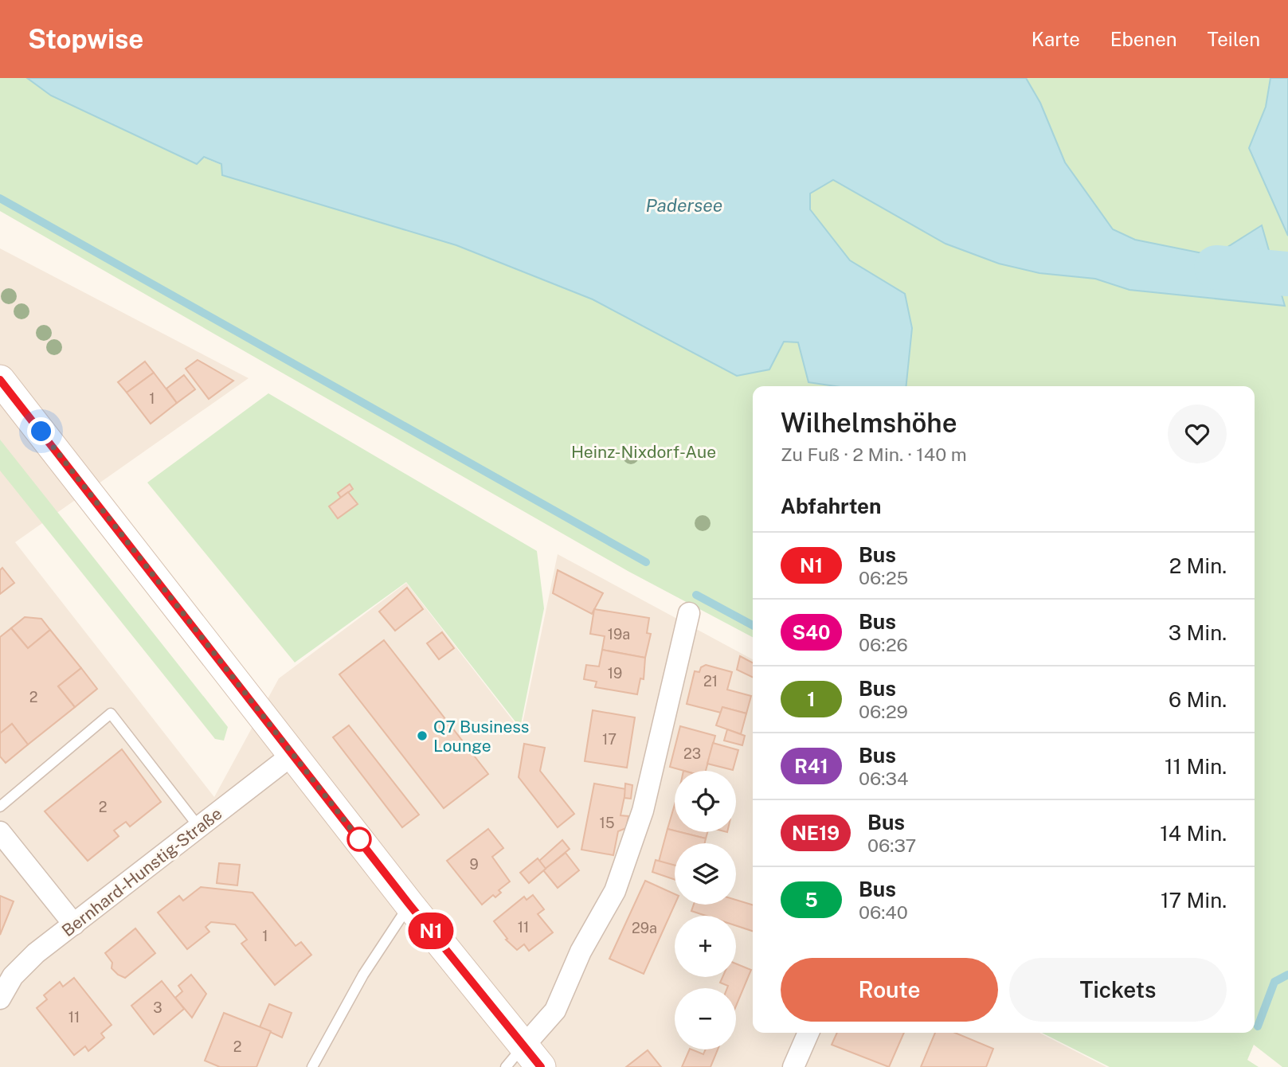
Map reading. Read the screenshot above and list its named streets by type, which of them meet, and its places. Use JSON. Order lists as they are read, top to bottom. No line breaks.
{"streets":{"street":["Bernhard-Hunstig-Straße"]},"water":["Padersee"],"parks":["Heinz-Nixdorf-Aue"],"places":["Q7 Business Lounge"],"lines":["bus line N1"],"house_numbers":["1","19a","19","21","2","17","23","2","15","9","11","29a","1","3","11","2"],"page":{"header":"Stopwise","nav":["Karte","Ebenen","Teilen"],"on_map":"N1","heading":[["Wilhelmshöhe","Zu Fuß · 2 Min. · 140 m"],"Abfahrten"],"list":[{"mark":"N1","name":"Bus","note":"06:25","value":"2 Min."},{"mark":"S40","name":"Bus","note":"06:26","value":"3 Min."},{"mark":"1","name":"Bus","note":"06:29","value":"6 Min."},{"mark":"R41","name":"Bus","note":"06:34","value":"11 Min."},{"mark":"NE19","name":"Bus","note":"06:37","value":"14 Min."},{"mark":"5","name":"Bus","note":"06:40","value":"17 Min."}],"map_buttons":["+","−"],"buttons":["Route","Tickets"]}}
